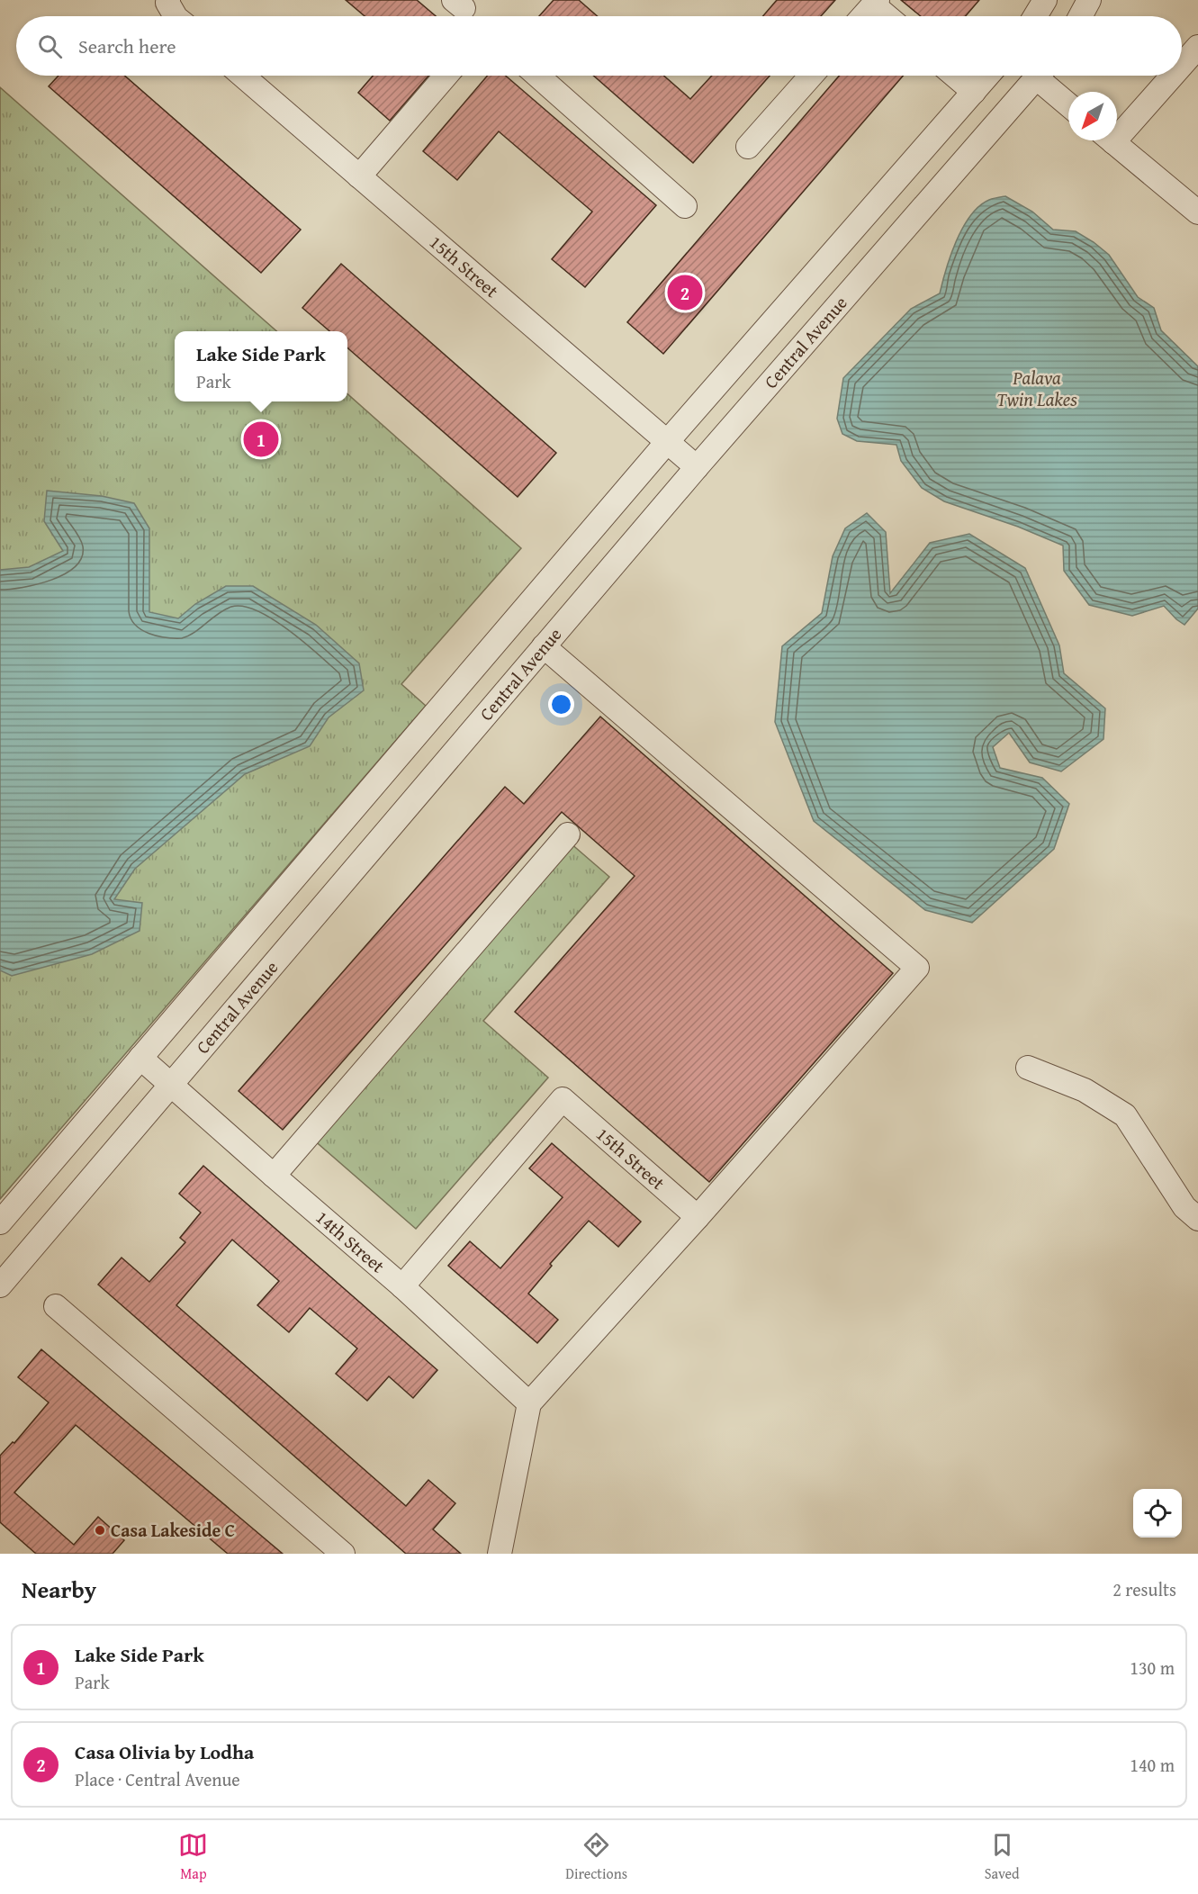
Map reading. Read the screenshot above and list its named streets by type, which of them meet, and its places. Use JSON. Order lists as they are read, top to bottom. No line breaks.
{"streets":{"street":["15th Street","Central Avenue","14th Street"]},"crossings":[["15th Street","Central Avenue"],["15th Street","14th Street"],["Central Avenue","14th Street"]],"water":["Palava Twin Lakes"],"places":["Casa Lakeside C"],"north":"bottom left","page":{"search":"Search here","pins":["2","1"],"popup":["Lake Side Park","Park"],"heading":["Nearby","2 results"],"list":[{"mark":"1","name":"Lake Side Park","note":"Park","value":"130 m"},{"mark":"2","name":"Casa Olivia by Lodha","note":"Place · Central Avenue","value":"140 m"}],"nav":["Map","Directions","Saved"]}}
